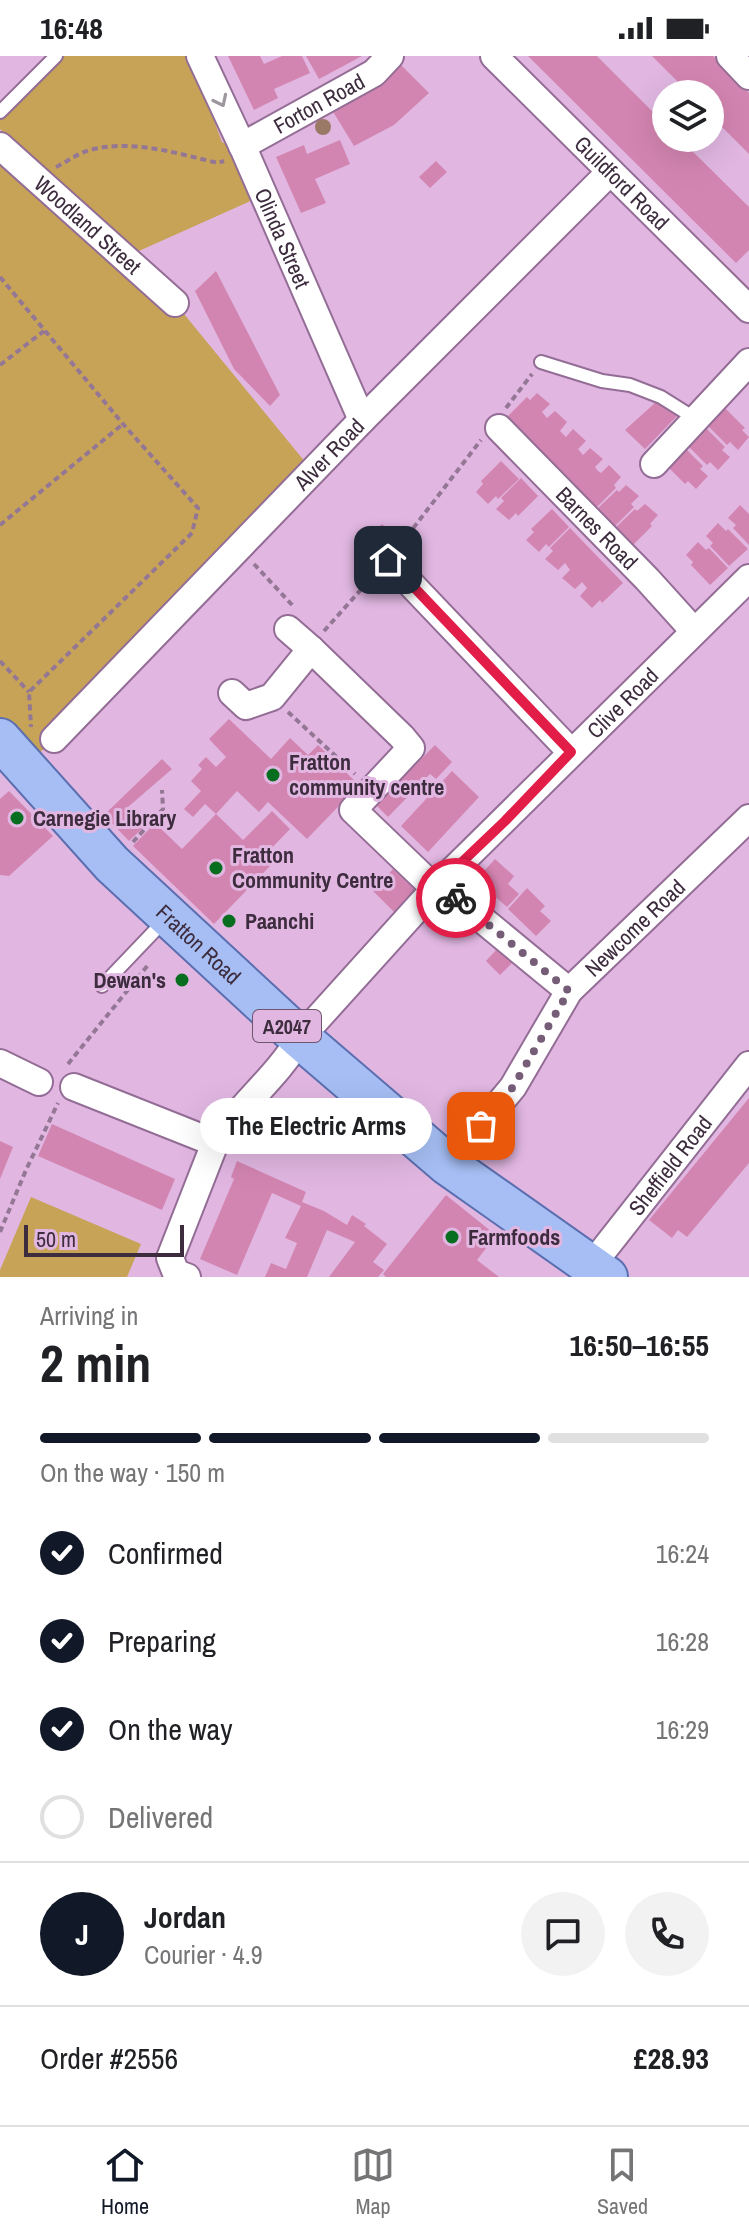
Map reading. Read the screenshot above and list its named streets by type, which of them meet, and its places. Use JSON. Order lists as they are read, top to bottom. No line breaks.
{"streets":{"main road":["Fratton Road","A2047"],"street":["Forton Road","Guildford Road","Woodland Street","Olinda Street","Alver Road","Barnes Road","Clive Road","Newcome Road","Sheffield Road"]},"crossings":[["Forton Road","Olinda Street"],["Guildford Road","Alver Road"],["Olinda Street","Alver Road"],["Alver Road","Fratton Road"],["Barnes Road","Clive Road"],["Clive Road","Fratton Road"],["Newcome Road","Fratton Road"],["Fratton Road","Sheffield Road"]],"places":["Fratton community centre","Carnegie Library","Fratton Community Centre","Paanchi","Dewan's","The Electric Arms","Farmfoods"],"scale_bar":"50 m","page":{"status":"16:48","bubble":"The Electric Arms","scale":"50 m","heading":["2 min","Arriving in","16:50–16:55"],"panel":["Jordan","Courier · 4.9","Order #2556","£28.93"],"bar":"On the way · 150 m","list":[["Confirmed","16:24"],["Preparing","16:28"],["On the way","16:29"],"Delivered"],"round":"J","tabs":["Home","Map","Saved"]}}
